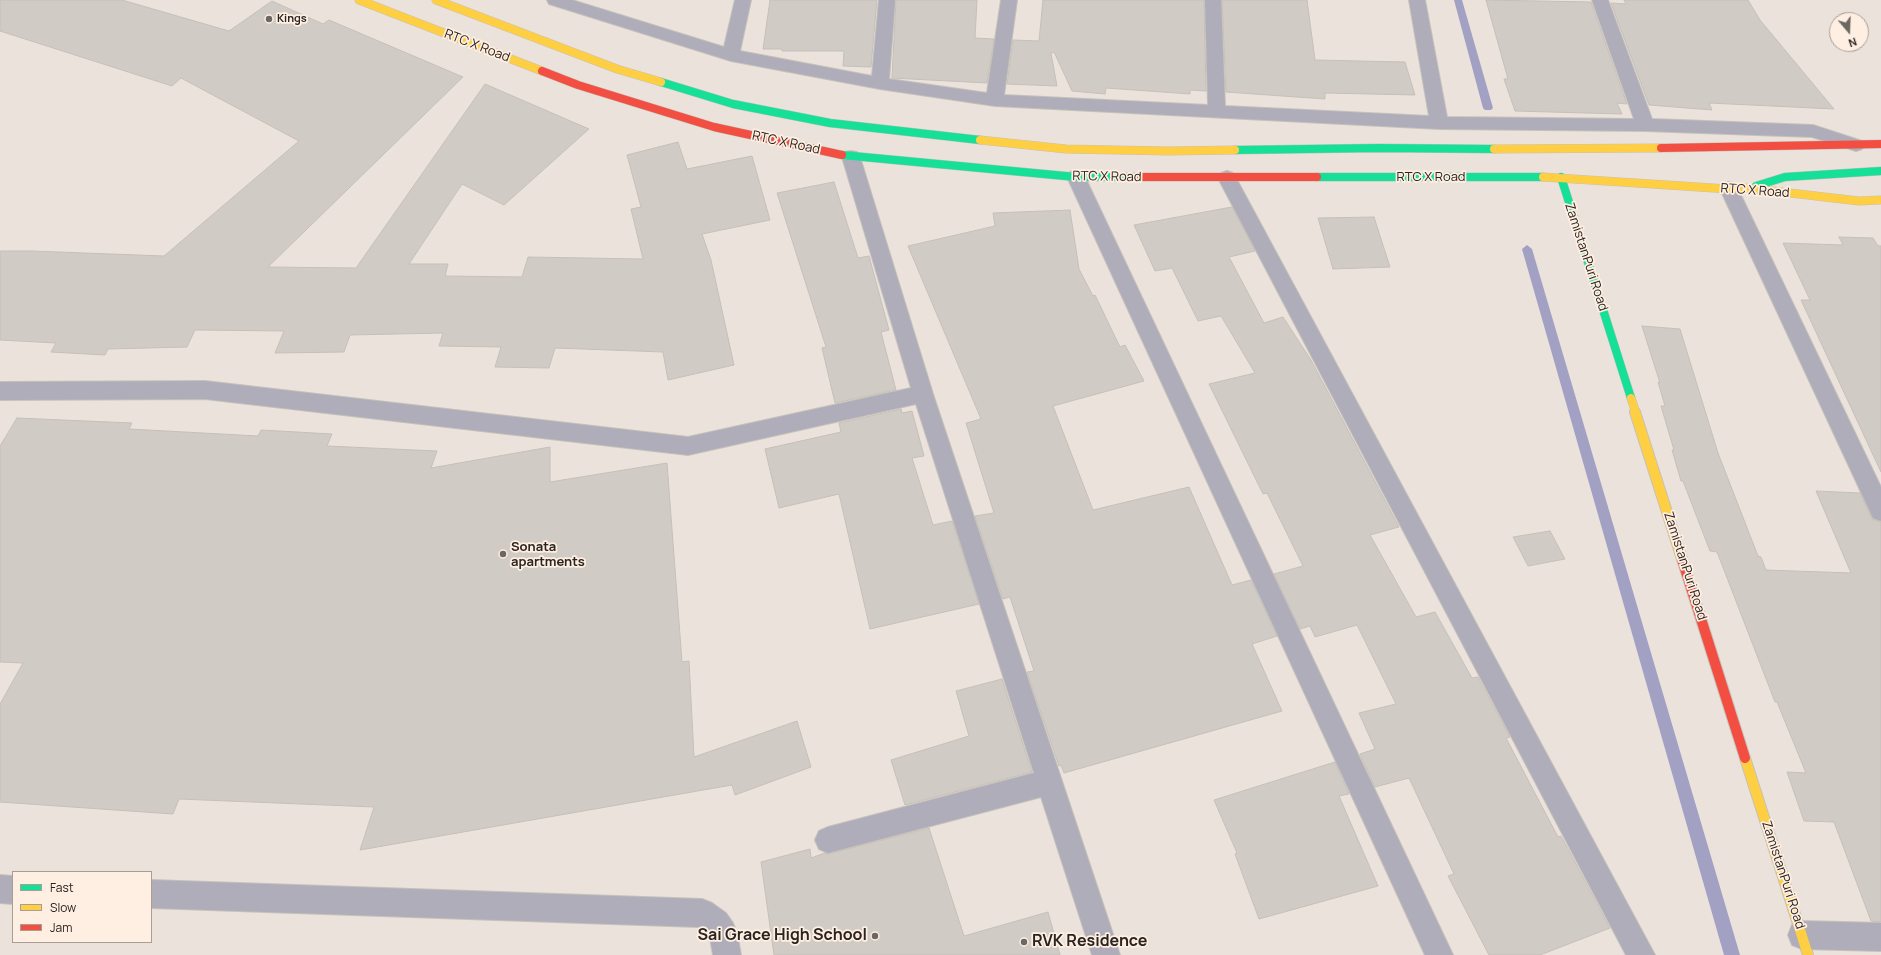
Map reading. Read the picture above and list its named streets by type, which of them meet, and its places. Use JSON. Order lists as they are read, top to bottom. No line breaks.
{"streets":{"main road":["RTC X Road","ZamistanPuri Road"]},"crossings":[["RTC X Road","ZamistanPuri Road"]],"places":["Kings","Sonata apartments","Sai Grace High School","RVK Residence"],"legend":["Fast","Slow","Jam"],"north":"bottom"}
